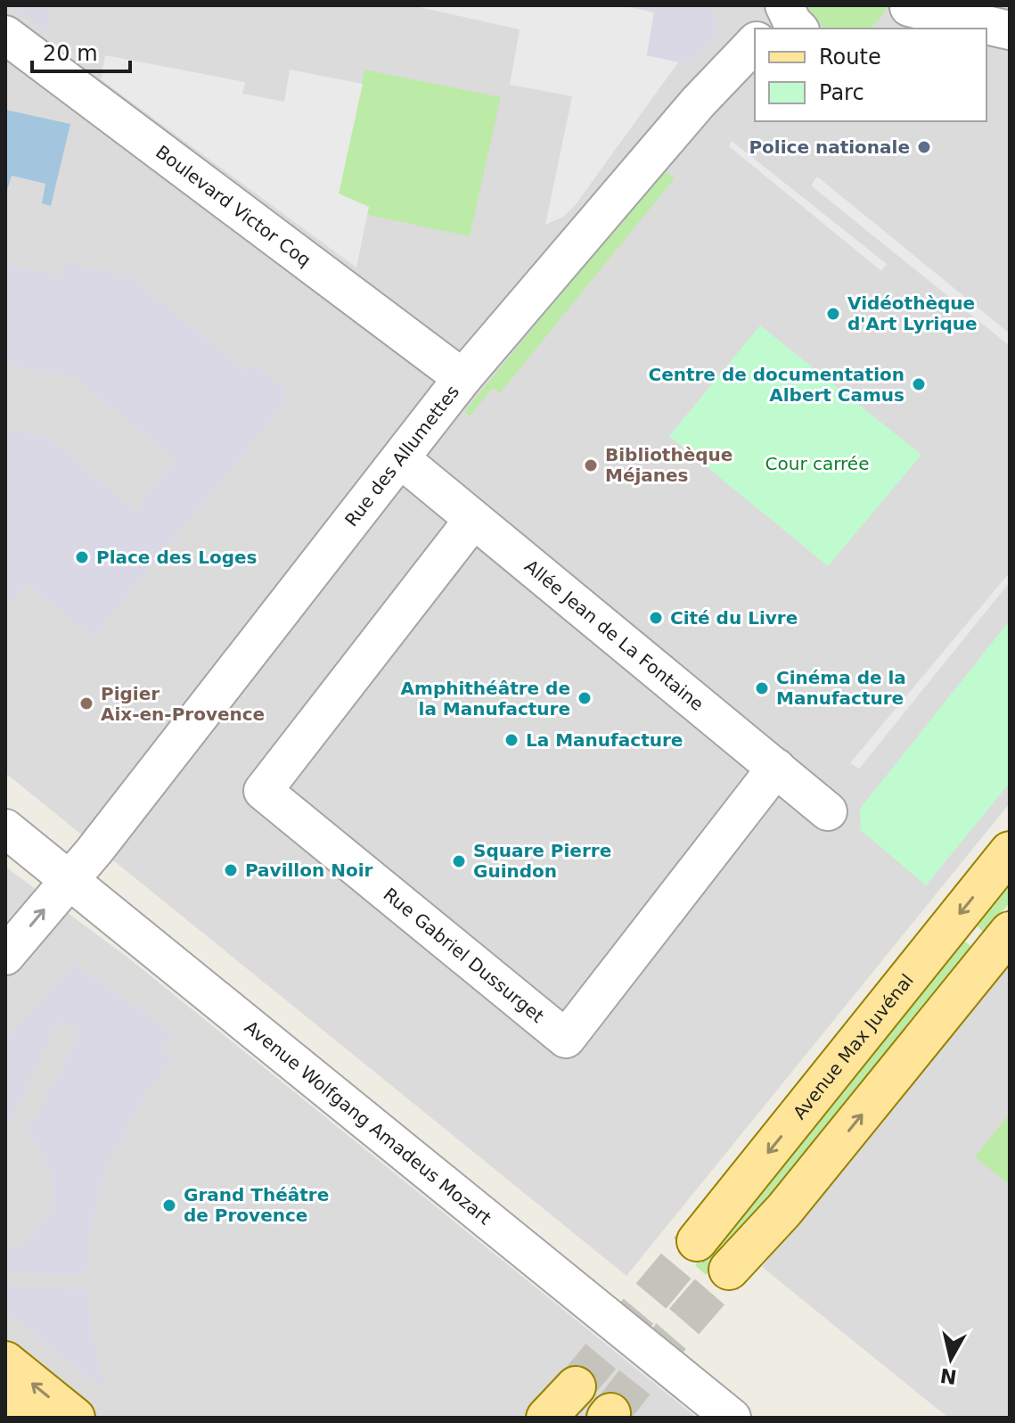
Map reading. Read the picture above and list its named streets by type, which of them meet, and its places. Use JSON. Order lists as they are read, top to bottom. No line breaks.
{"streets":{"main road":["Avenue Max Juvénal"],"street":["Boulevard Victor Coq","Rue des Allumettes","Allée Jean de La Fontaine","Rue Gabriel Dussurget","Avenue Wolfgang Amadeus Mozart"]},"crossings":[["Boulevard Victor Coq","Rue des Allumettes"],["Rue des Allumettes","Allée Jean de La Fontaine"],["Rue des Allumettes","Avenue Wolfgang Amadeus Mozart"],["Allée Jean de La Fontaine","Rue Gabriel Dussurget"]],"parks":["Cour carrée"],"places":["Police nationale","Vidéothèque d'Art Lyrique","Centre de documentation Albert Camus","Bibliothèque Méjanes","Place des Loges","Cité du Livre","Cinéma de la Manufacture","Amphithéâtre de la Manufacture","Pigier Aix-en-Provence","La Manufacture","Square Pierre Guindon","Pavillon Noir","Grand Théâtre de Provence"],"legend":["Route","Parc"],"scale_bar":"20 m","north":"bottom"}
